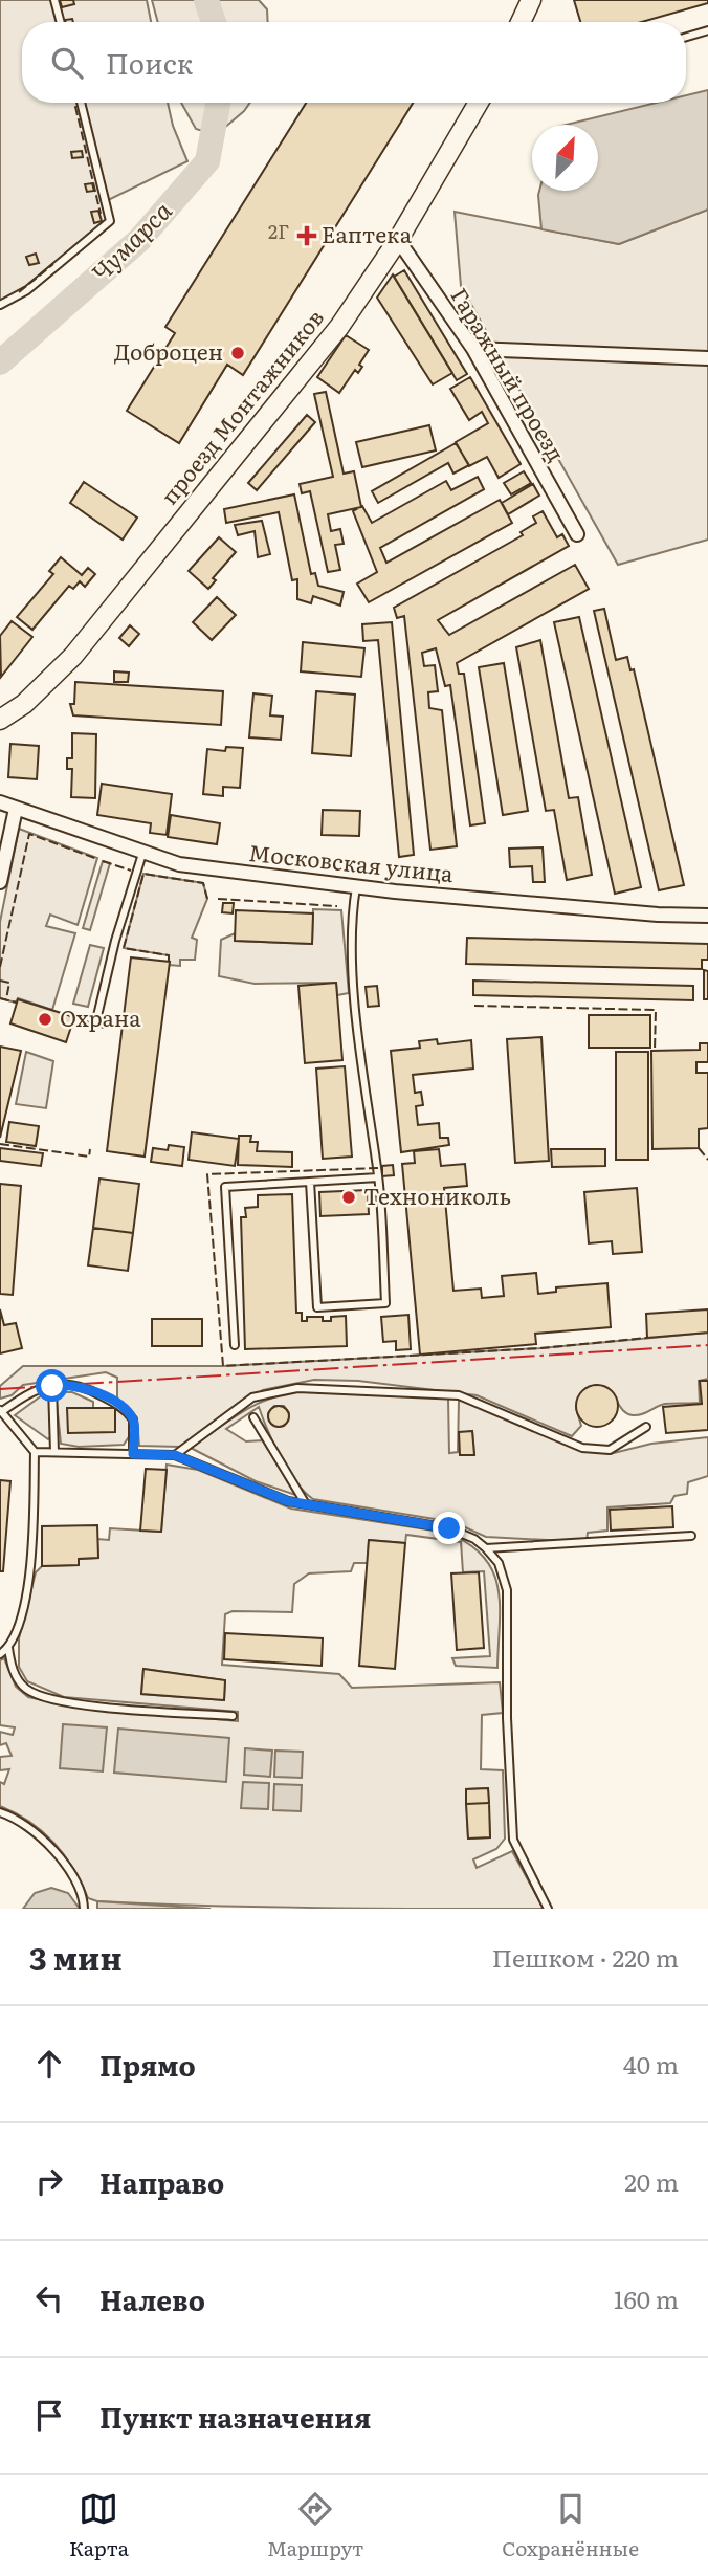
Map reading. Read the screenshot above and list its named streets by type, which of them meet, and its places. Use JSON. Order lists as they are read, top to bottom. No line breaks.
{"streets":{"main road":["проезд Монтажников"],"street":["Гаражный проезд","Московская улица"]},"crossings":[["Гаражный проезд","проезд Монтажников"]],"water":["Чумарса"],"places":{"health":["Еаптека"],"other":["Доброцен","Охрана","Технониколь"]},"house_numbers":["2Г"],"north":"top right","page":{"search":"Поиск","heading":["3 мин","Пешком · 220 m"],"list":[["Прямо","40 m"],["Направо","20 m"],["Налево","160 m"],"Пункт назначения"],"nav":["Карта","Маршрут","Сохранённые"]}}
